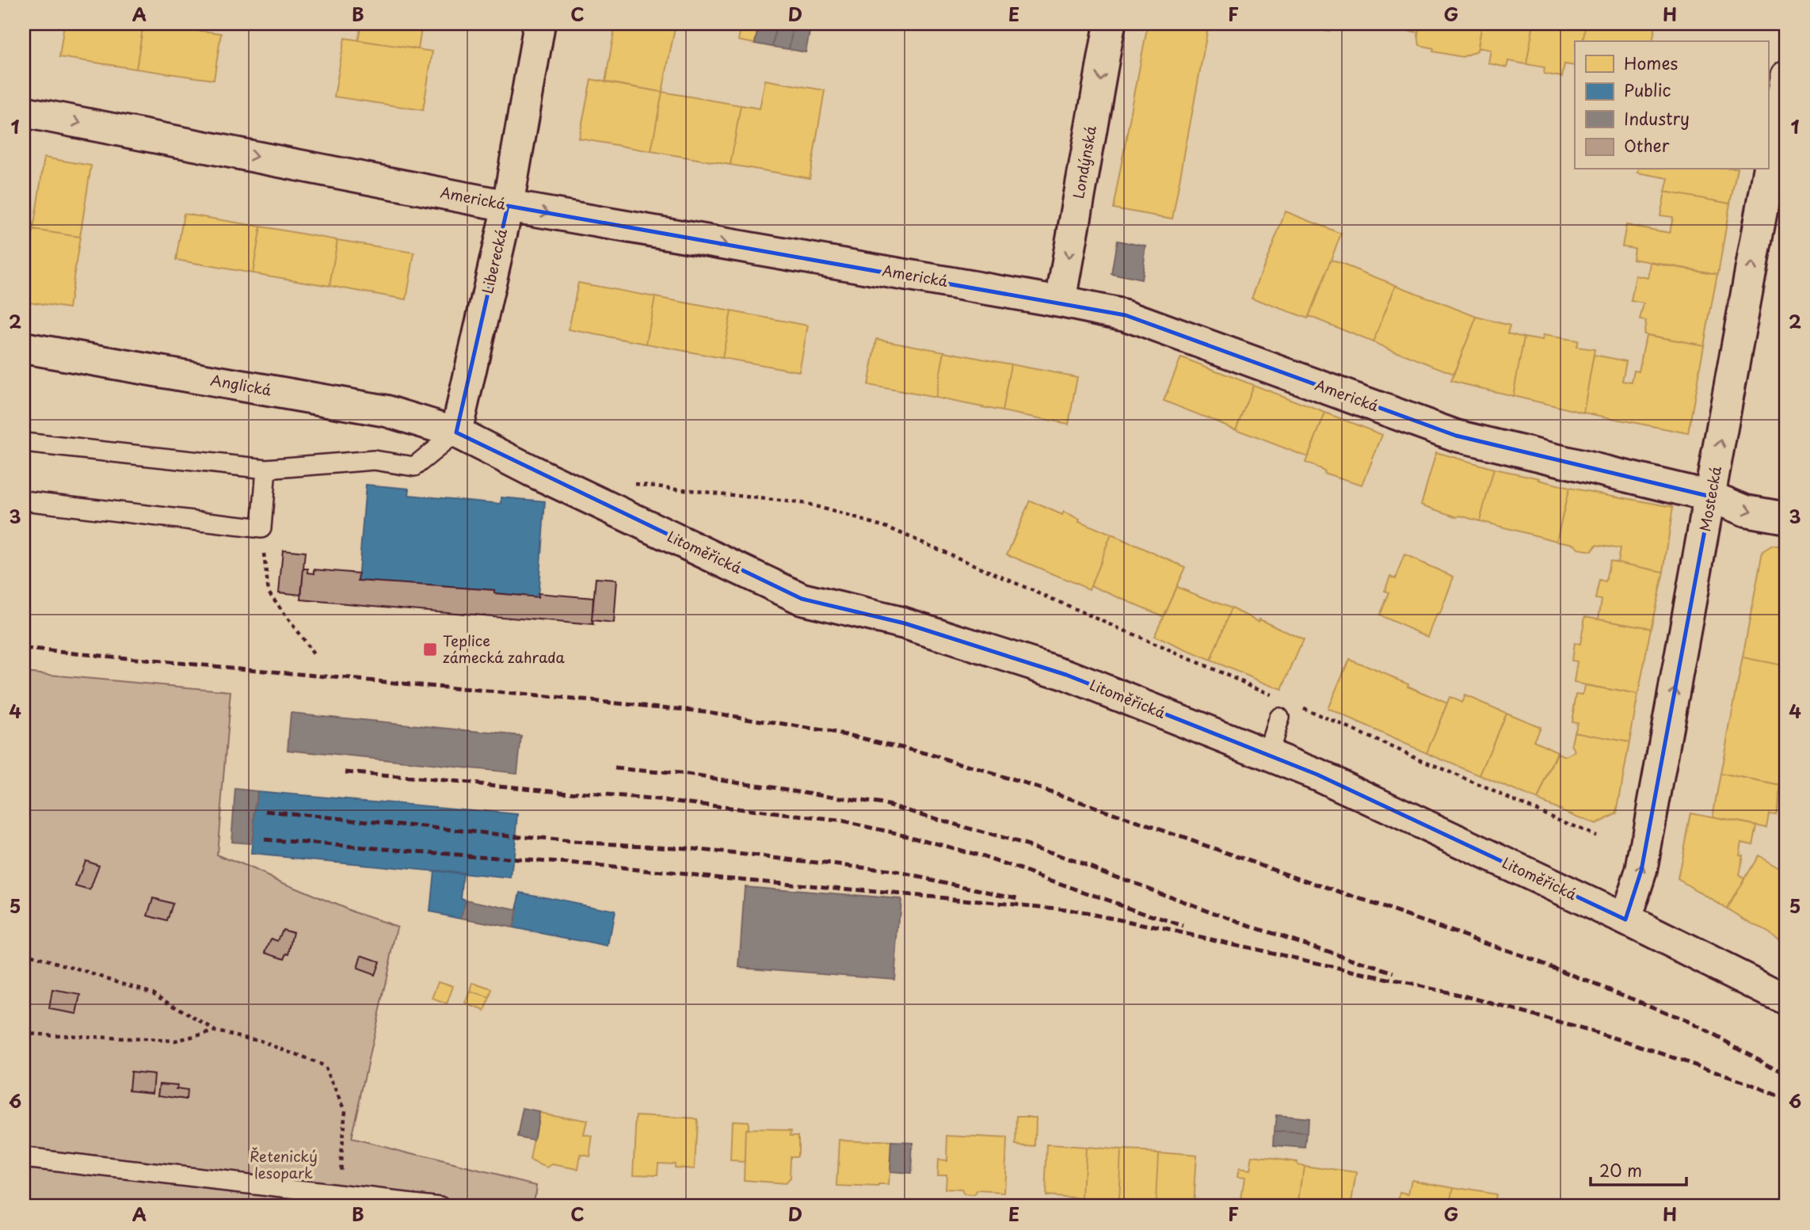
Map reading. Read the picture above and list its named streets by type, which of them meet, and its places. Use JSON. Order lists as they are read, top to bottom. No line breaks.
{"streets":{"street":["Londýnská","Americká","Liberecká","Anglická","Mostecká","Litoměřická"]},"crossings":[["Londýnská","Americká"],["Americká","Liberecká"],["Americká","Mostecká"],["Liberecká","Anglická"],["Liberecká","Litoměřická"],["Anglická","Litoměřická"],["Mostecká","Litoměřická"]],"one_way":["Londýnská","Americká","Mostecká"],"parks":["Řetenický lesopark"],"places":{"transit":["Teplice zámecká zahrada"]},"legend":["Homes","Public","Industry","Other"],"scale_bar":"20 m","grid":{"columns":["A","B","C","D","E","F","G","H"],"rows":["1","2","3","4","5","6"]}}
